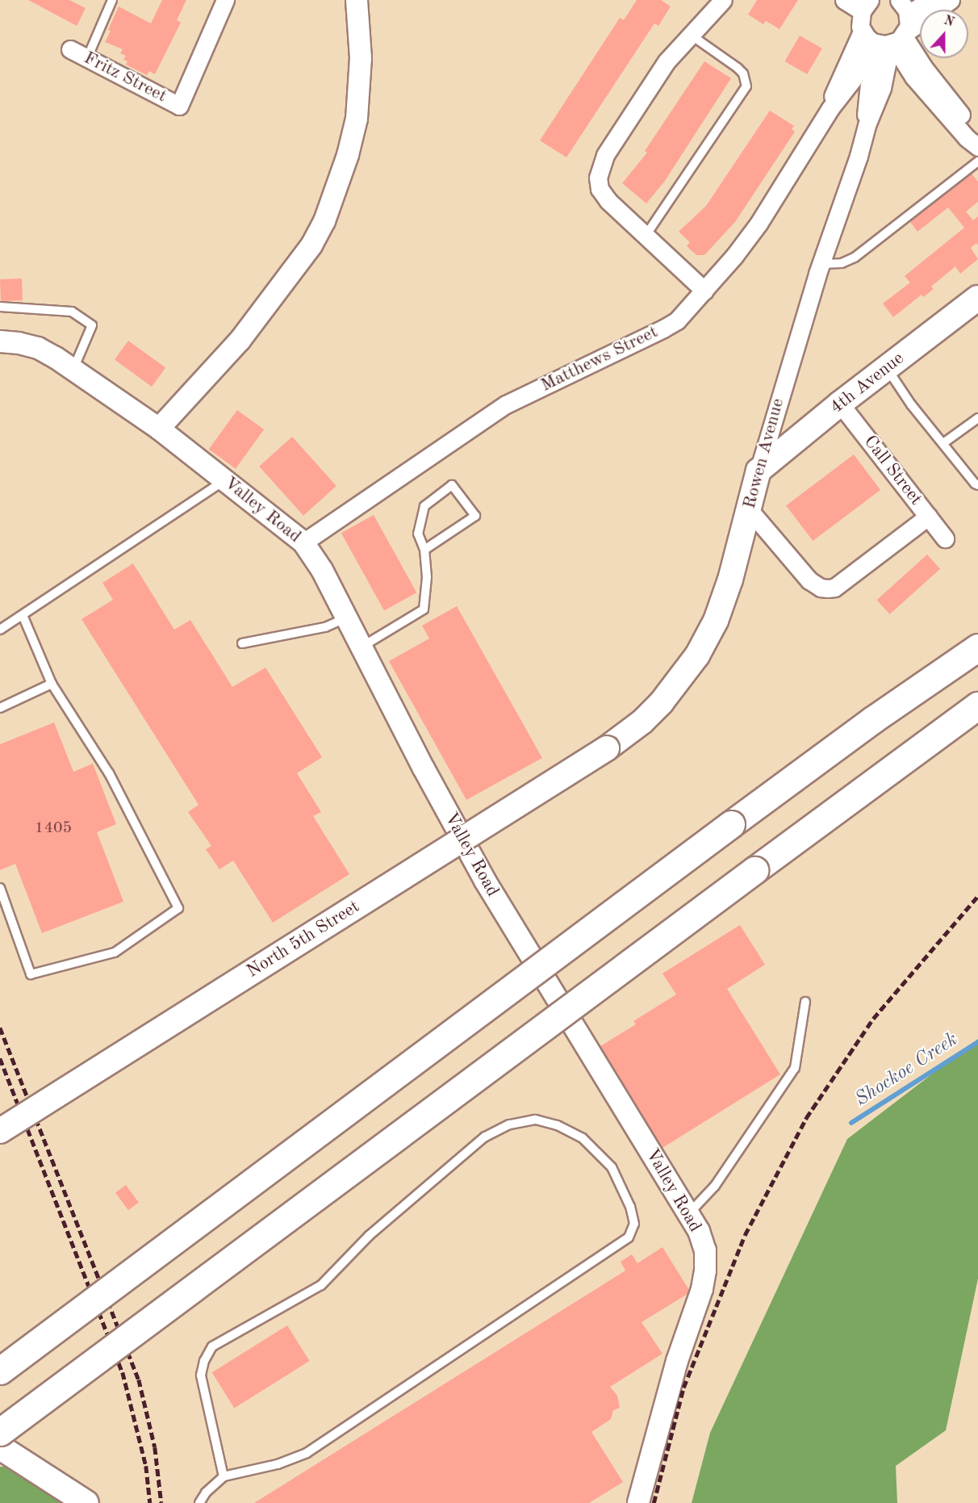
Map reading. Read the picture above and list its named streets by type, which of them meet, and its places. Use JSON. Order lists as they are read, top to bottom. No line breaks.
{"streets":{"main road":["4th Avenue","Rowen Avenue","North 5th Street"],"street":["Fritz Street","Matthews Street","Call Street","Valley Road"]},"crossings":[["Matthews Street","Rowen Avenue"],["Matthews Street","Valley Road"],["4th Avenue","Rowen Avenue"],["4th Avenue","Call Street"],["Rowen Avenue","North 5th Street"]],"water":["Shockoe Creek"],"house_numbers":["1405"],"north":"top"}
